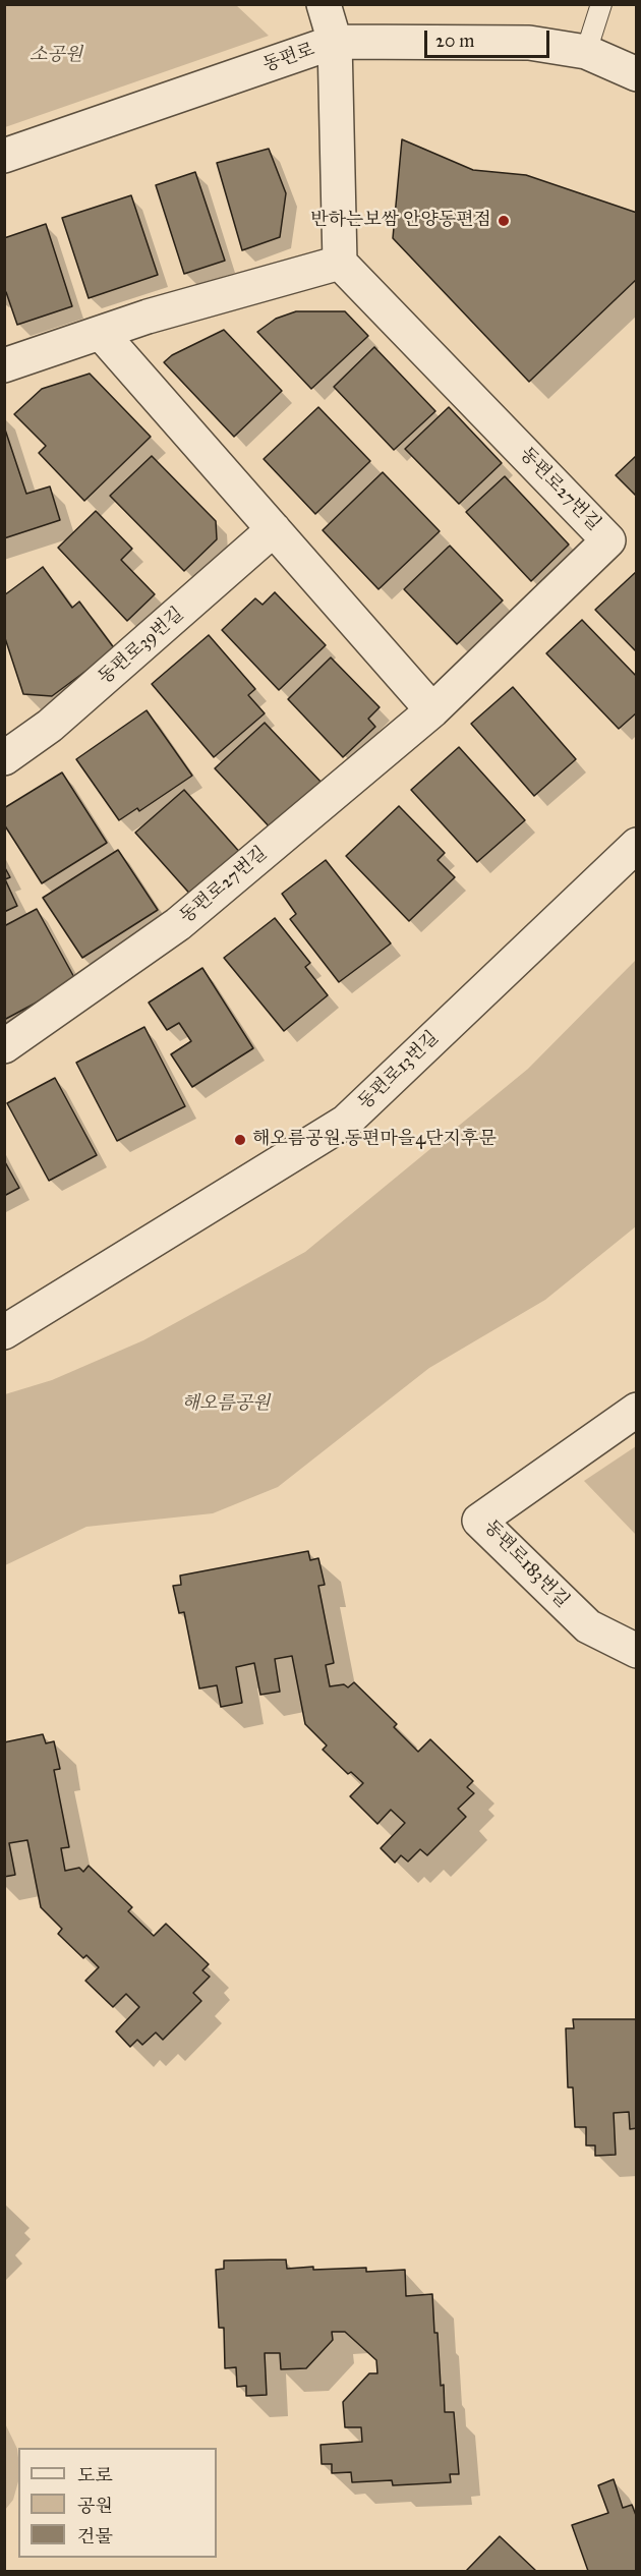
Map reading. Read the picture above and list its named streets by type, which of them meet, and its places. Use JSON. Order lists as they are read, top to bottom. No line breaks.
{"streets":{"street":["동편로","동편로27번길","동편로39번길","동편로13번길","동편로183번길"]},"parks":["소공원","해오름공원"],"places":["반하는보쌈 안양동편점","해오름공원.동편마을4단지후문"],"legend":["도로","공원","건물"],"scale_bar":"20 m"}
